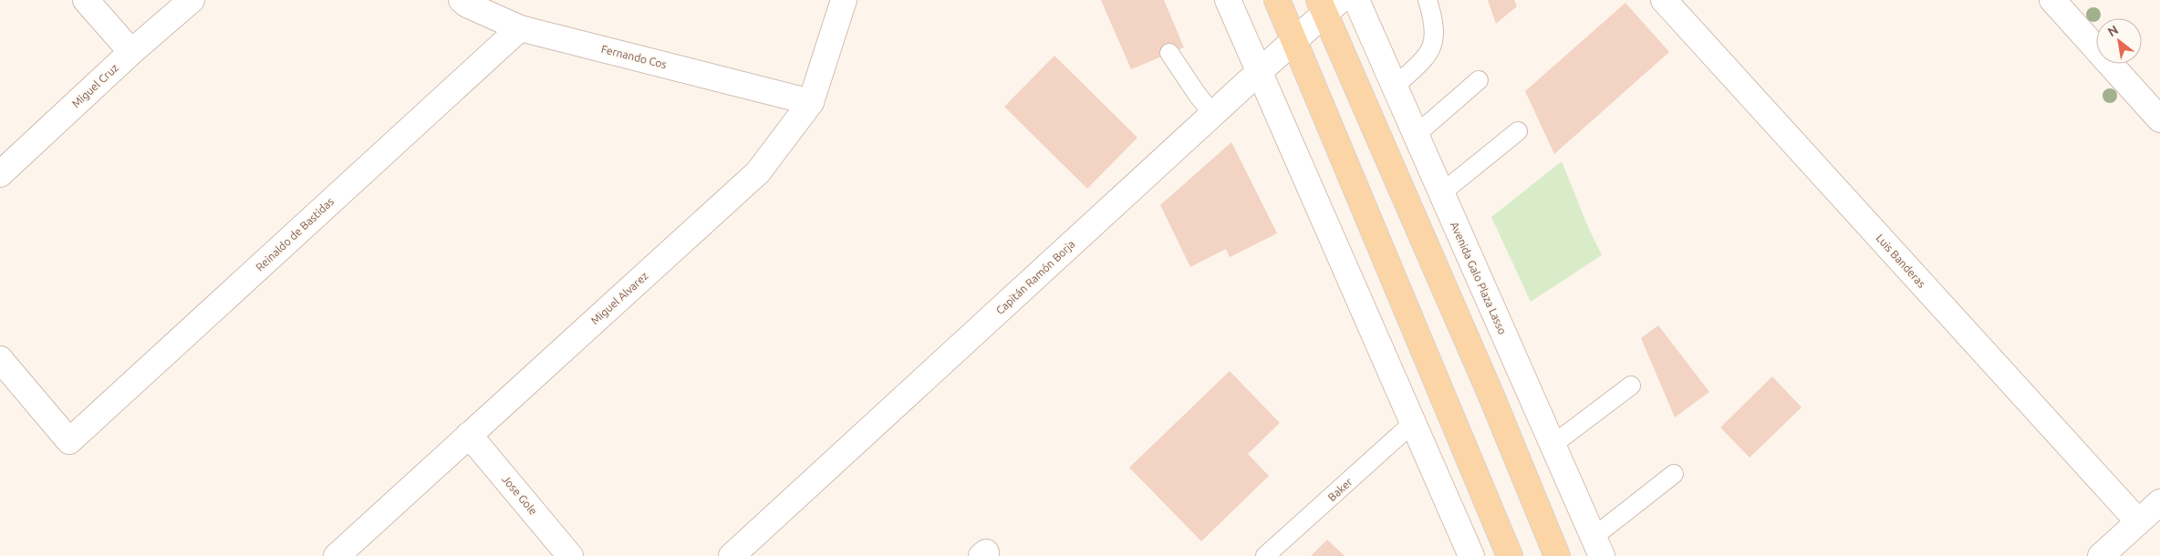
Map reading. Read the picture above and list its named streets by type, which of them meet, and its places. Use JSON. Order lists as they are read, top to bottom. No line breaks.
{"streets":{"street":["Fernando Cos","Miguel Cruz","Reinaldo de Bastidas","Luis Banderas","Capitán Ramón Borja","Avenida Galo Plaza Lasso","Miguel Alvarez","Jose Gole"],"lane":["Baker"]},"crossings":[["Fernando Cos","Reinaldo de Bastidas"],["Fernando Cos","Miguel Alvarez"],["Miguel Alvarez","Jose Gole"]],"north":"top left"}
